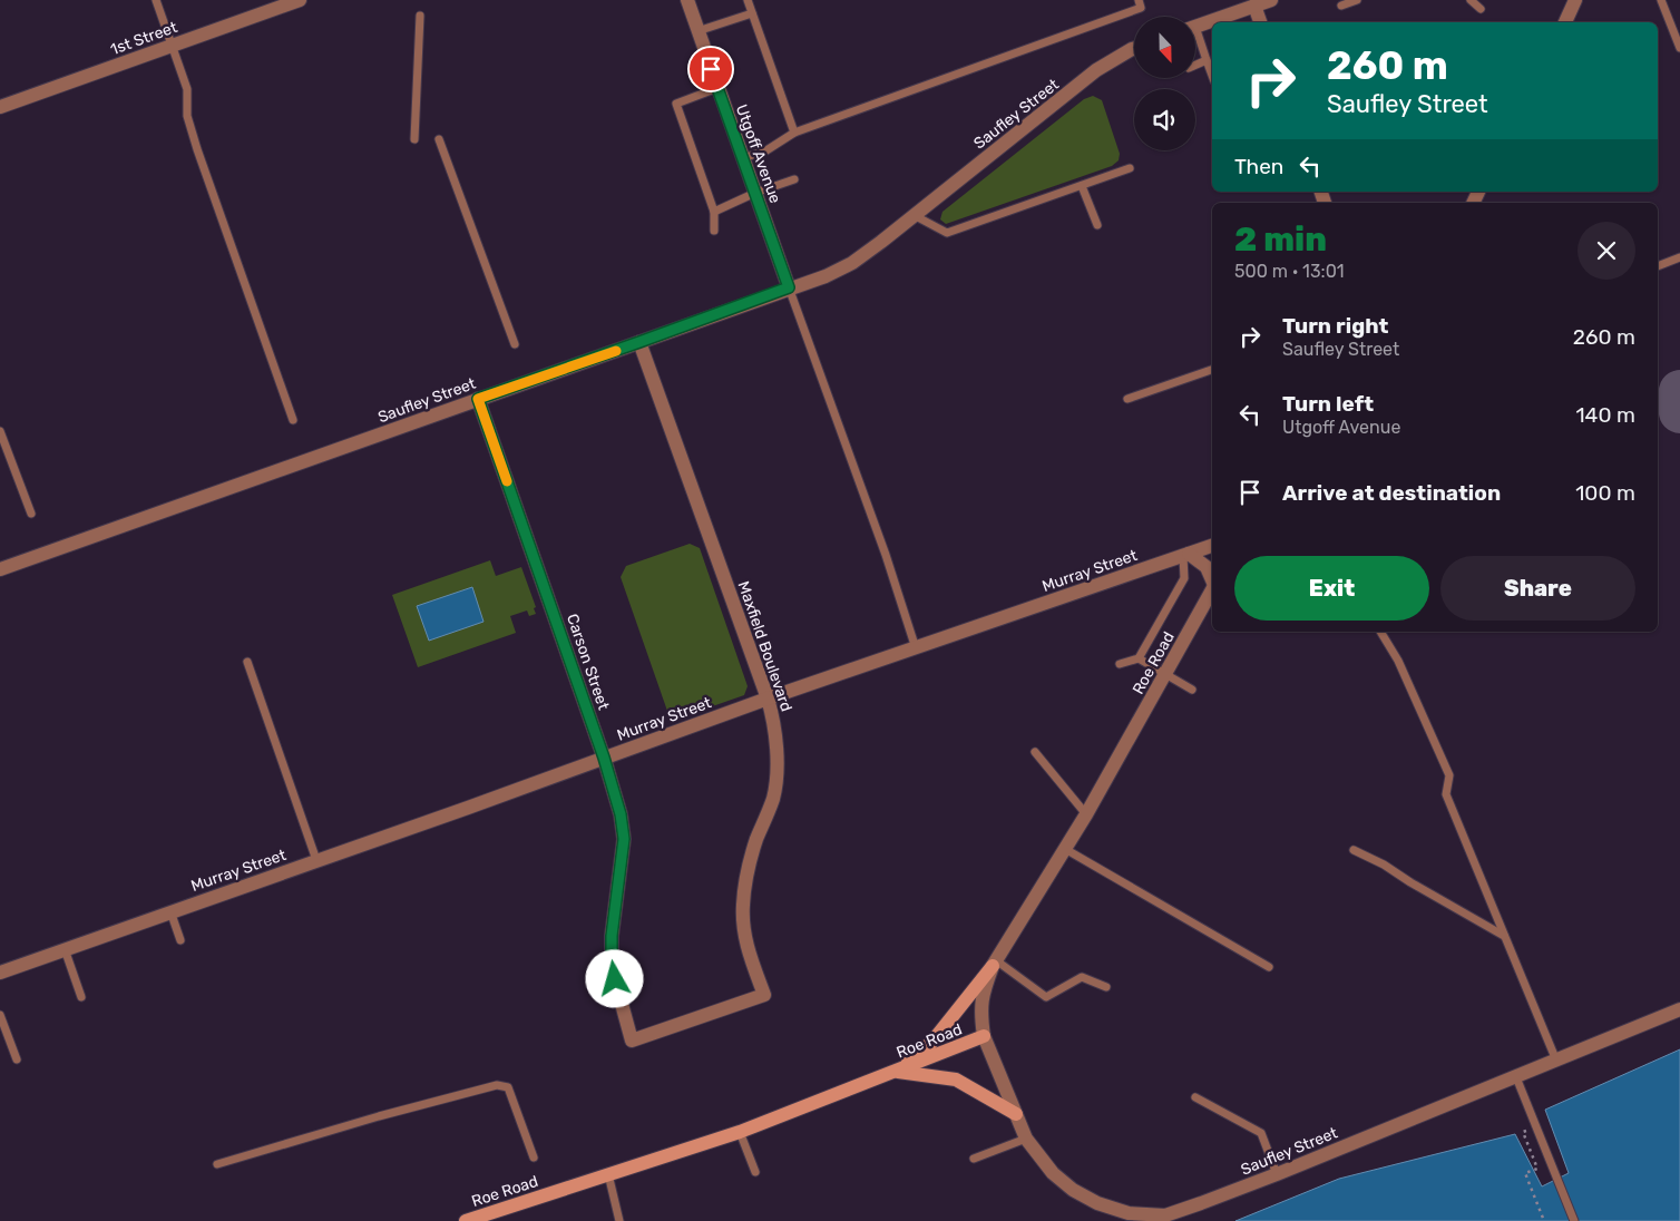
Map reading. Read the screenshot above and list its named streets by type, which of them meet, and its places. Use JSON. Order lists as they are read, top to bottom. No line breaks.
{"streets":{"main road":["Roe Road"],"street":["1st Street","Saufley Street","Utgoff Avenue","Murray Street","Maxfield Boulevard","Carson Street"]},"crossings":[["Saufley Street","Utgoff Avenue"],["Saufley Street","Maxfield Boulevard"],["Saufley Street","Carson Street"],["Saufley Street","Roe Road"],["Murray Street","Maxfield Boulevard"],["Murray Street","Carson Street"],["Maxfield Boulevard","Carson Street"]],"north":"bottom","page":{"turn":["260 m","Saufley Street"],"then":"Then","heading":["2 min","500 m · 13:01"],"list":[{"name":"Turn right","note":"Saufley Street","value":"260 m"},{"name":"Turn left","note":"Utgoff Avenue","value":"140 m"},{"name":"Arrive at destination","value":"100 m"}],"buttons":["Exit","Share"]}}
